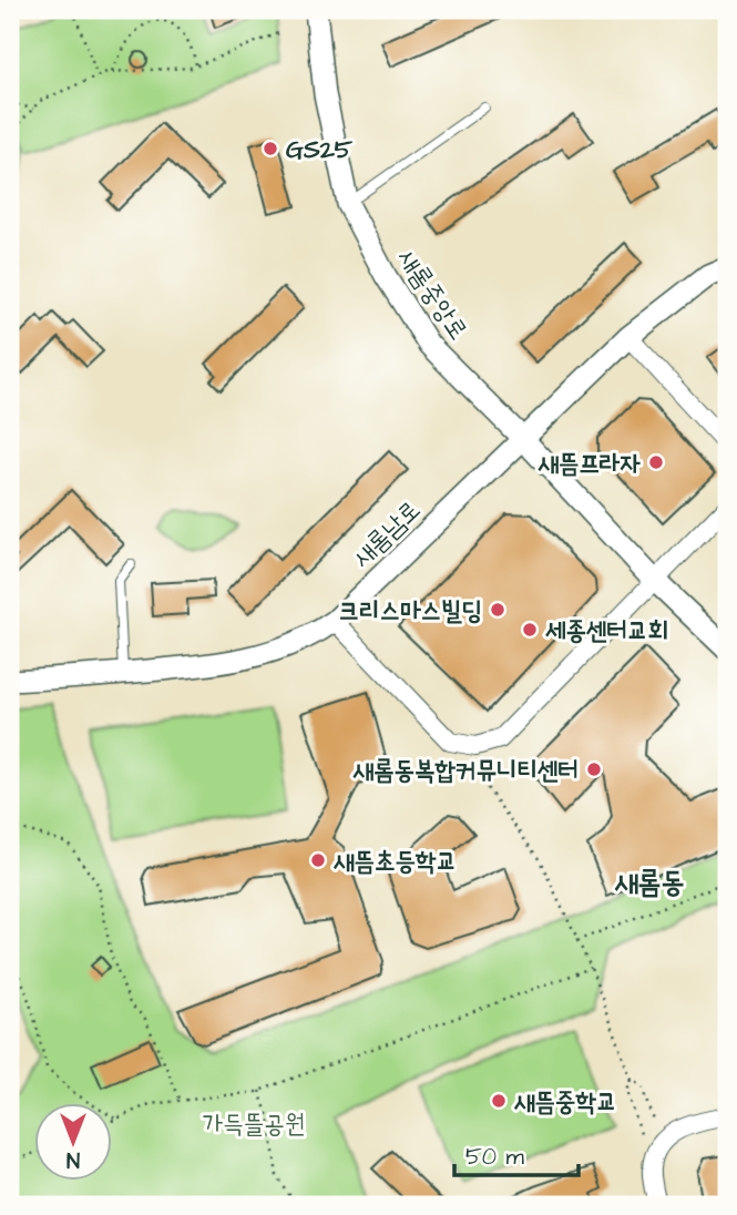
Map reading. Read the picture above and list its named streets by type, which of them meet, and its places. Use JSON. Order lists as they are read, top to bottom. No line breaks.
{"streets":{"street":["새롬중앙로","새롬남로"]},"crossings":[["새롬중앙로","새롬남로"]],"districts":["새롬동"],"parks":["가득뜰공원"],"places":["GS25","새뜸프라자","크리스마스빌딩","세종센터교회","새롬동복합커뮤니티센터","새뜸초등학교","새뜸중학교"],"scale_bar":"50 m","north":"bottom"}
